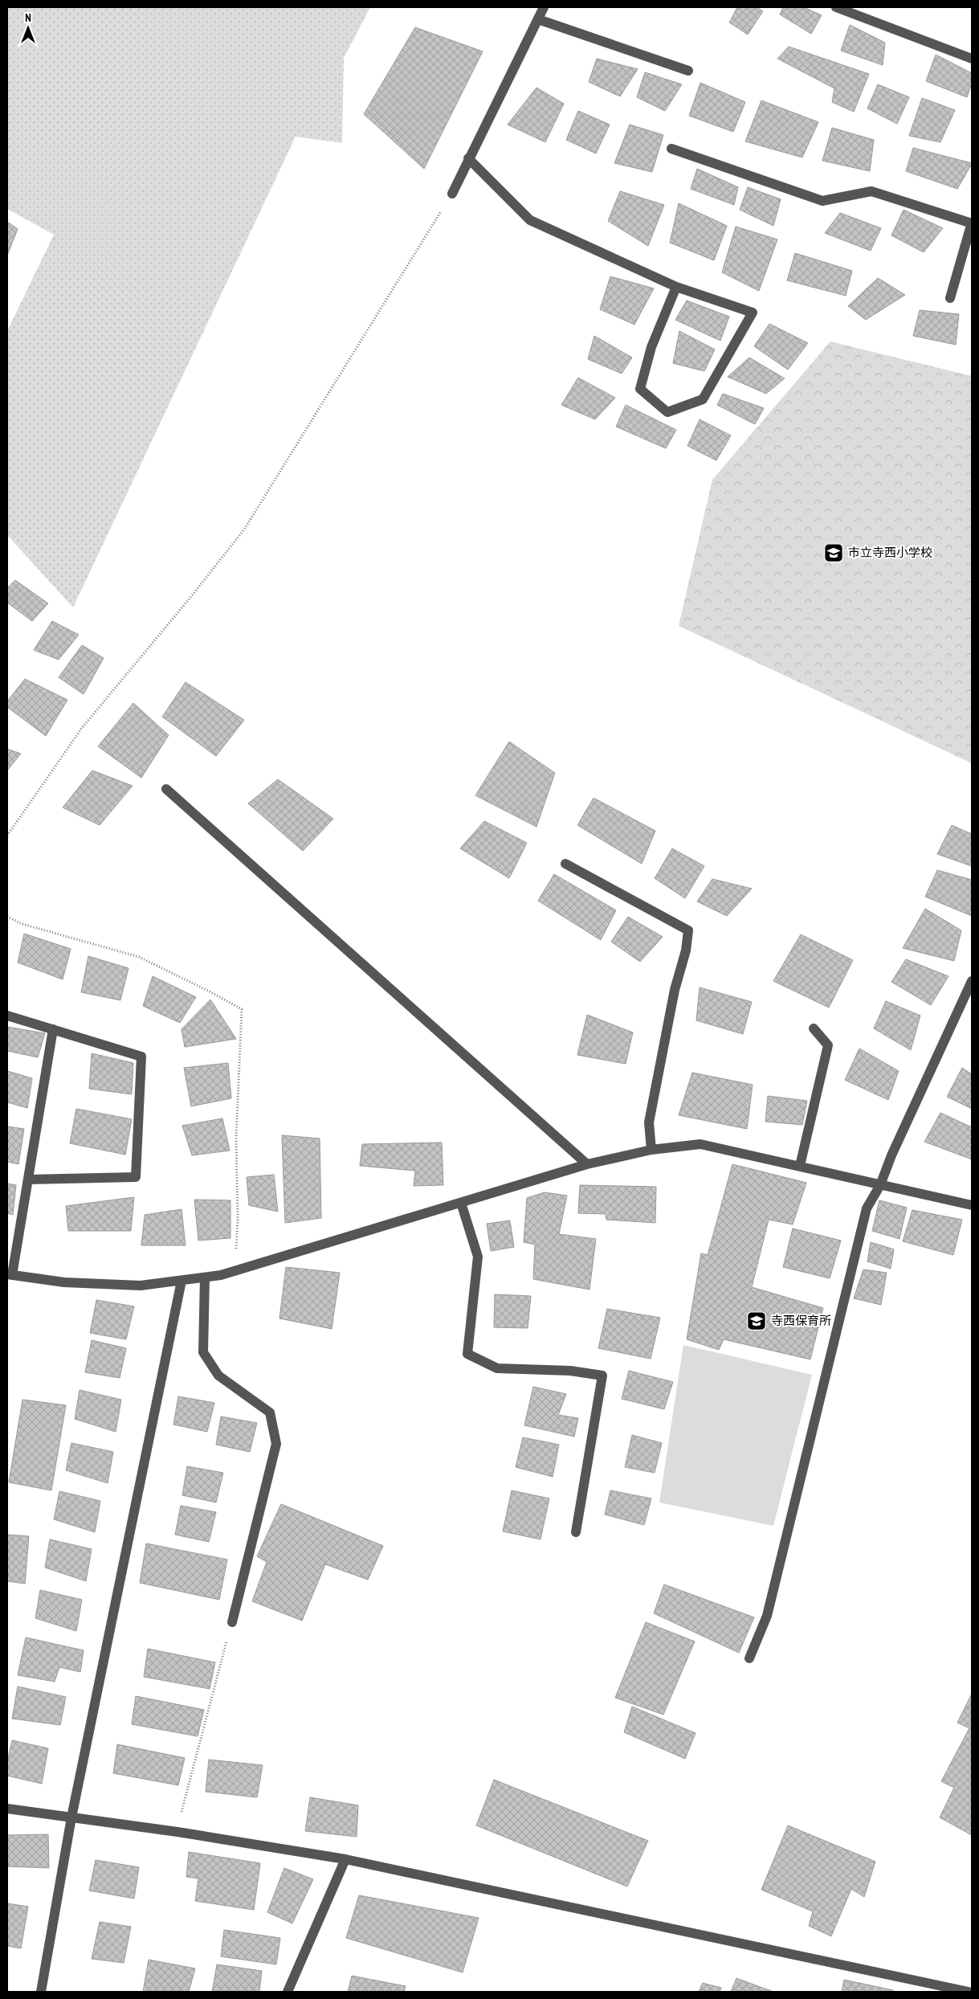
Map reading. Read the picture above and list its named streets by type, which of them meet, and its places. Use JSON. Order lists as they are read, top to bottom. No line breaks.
{"places":{"school or university":["市立寺西小学校","寺西保育所"]},"north":"top"}
